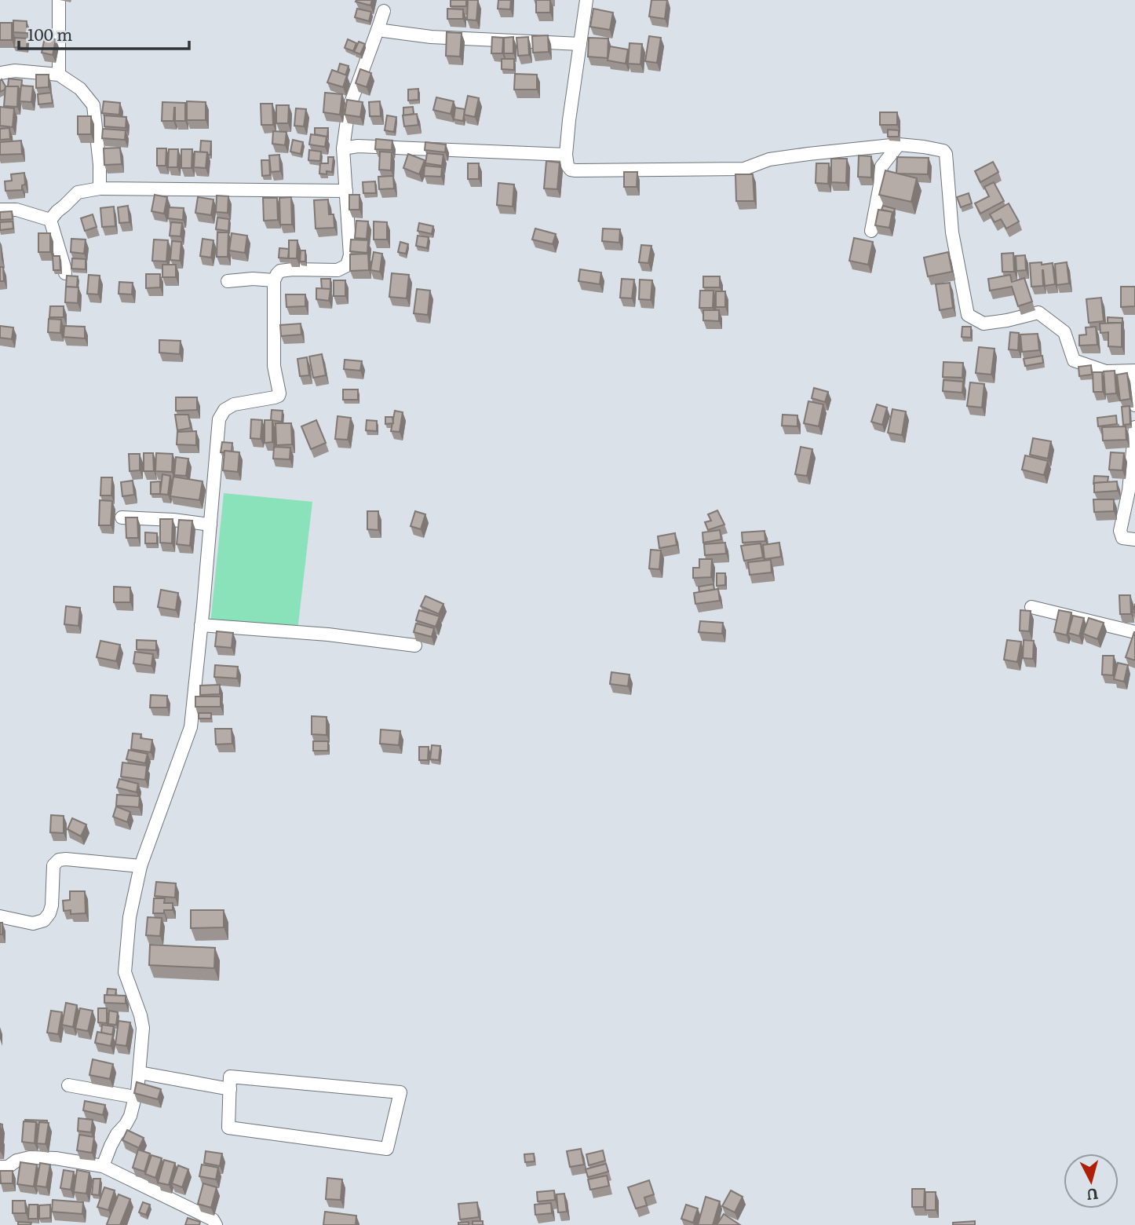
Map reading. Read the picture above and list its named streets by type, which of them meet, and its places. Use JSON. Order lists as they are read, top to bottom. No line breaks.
{"scale_bar":"100 m","north":"bottom"}
